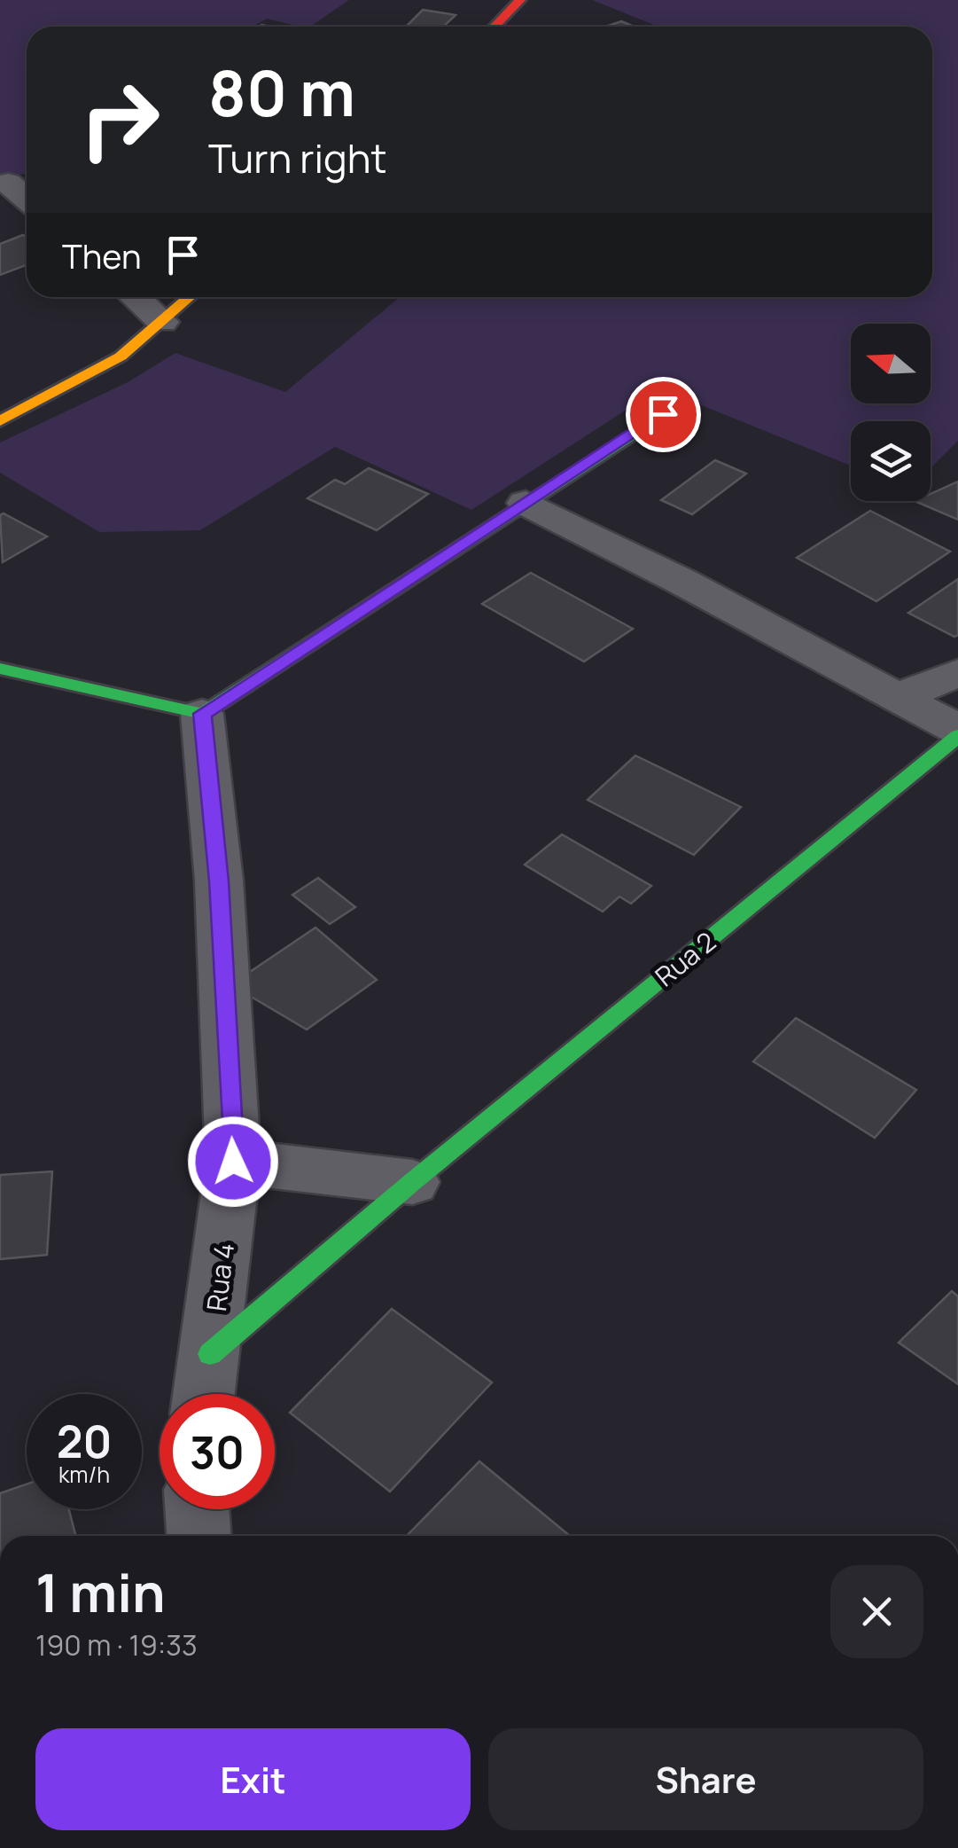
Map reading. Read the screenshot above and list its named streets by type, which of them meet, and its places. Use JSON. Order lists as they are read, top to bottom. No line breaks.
{"streets":{"street":["Rua 2","Rua 4"]},"crossings":[["Rua 2","Rua 4"]],"north":"left","page":{"turn":["80 m","Turn right"],"then":"Then","speed":"20 km/h","limit":"30","heading":["1 min","190 m · 19:33"],"buttons":["Exit","Share"]}}
